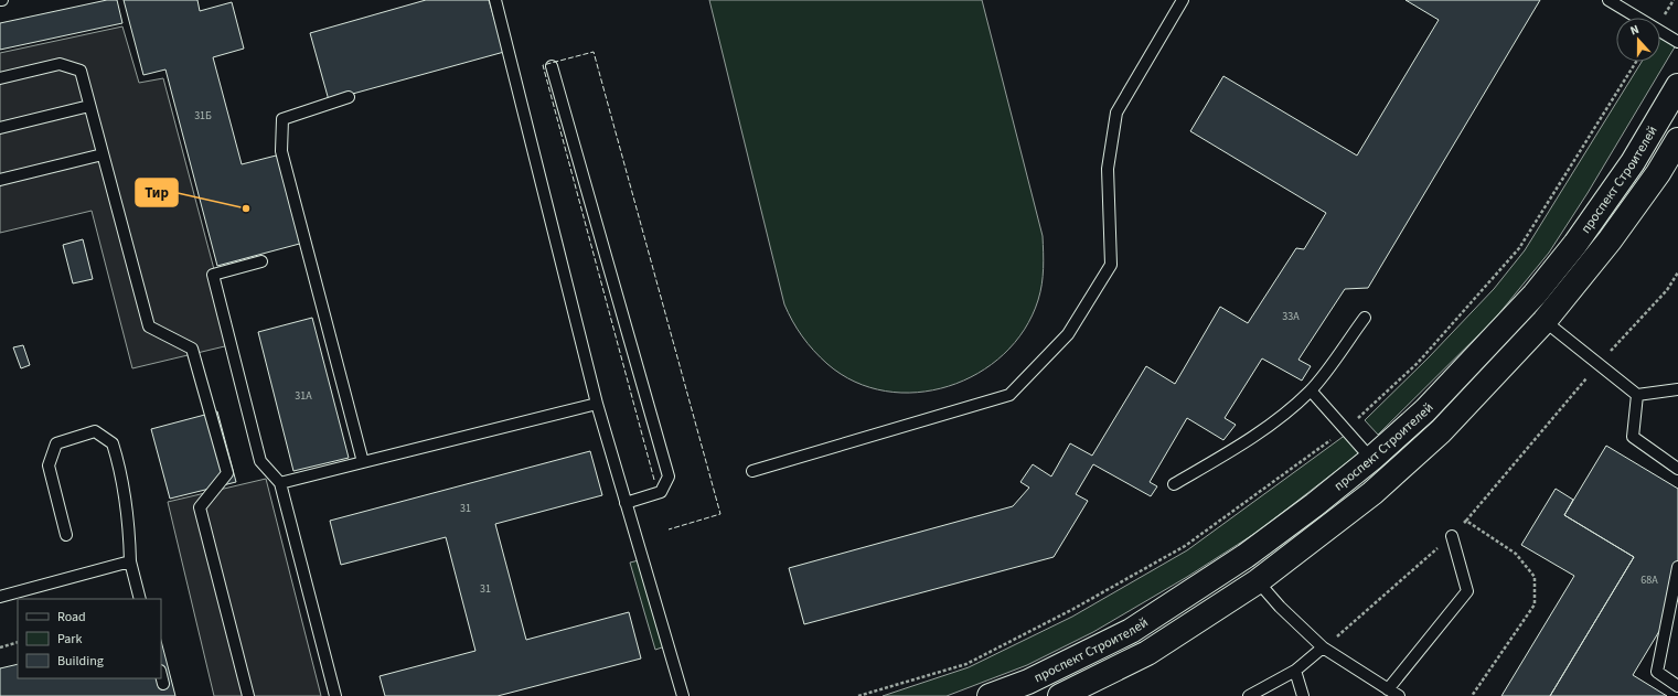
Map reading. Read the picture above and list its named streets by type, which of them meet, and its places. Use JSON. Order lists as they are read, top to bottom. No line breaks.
{"streets":{"main road":["проспект Строителей"]},"places":["Тир"],"house_numbers":["31Б","33А","31А","31","68А","31"],"legend":["Road","Park","Building"],"north":"top"}
